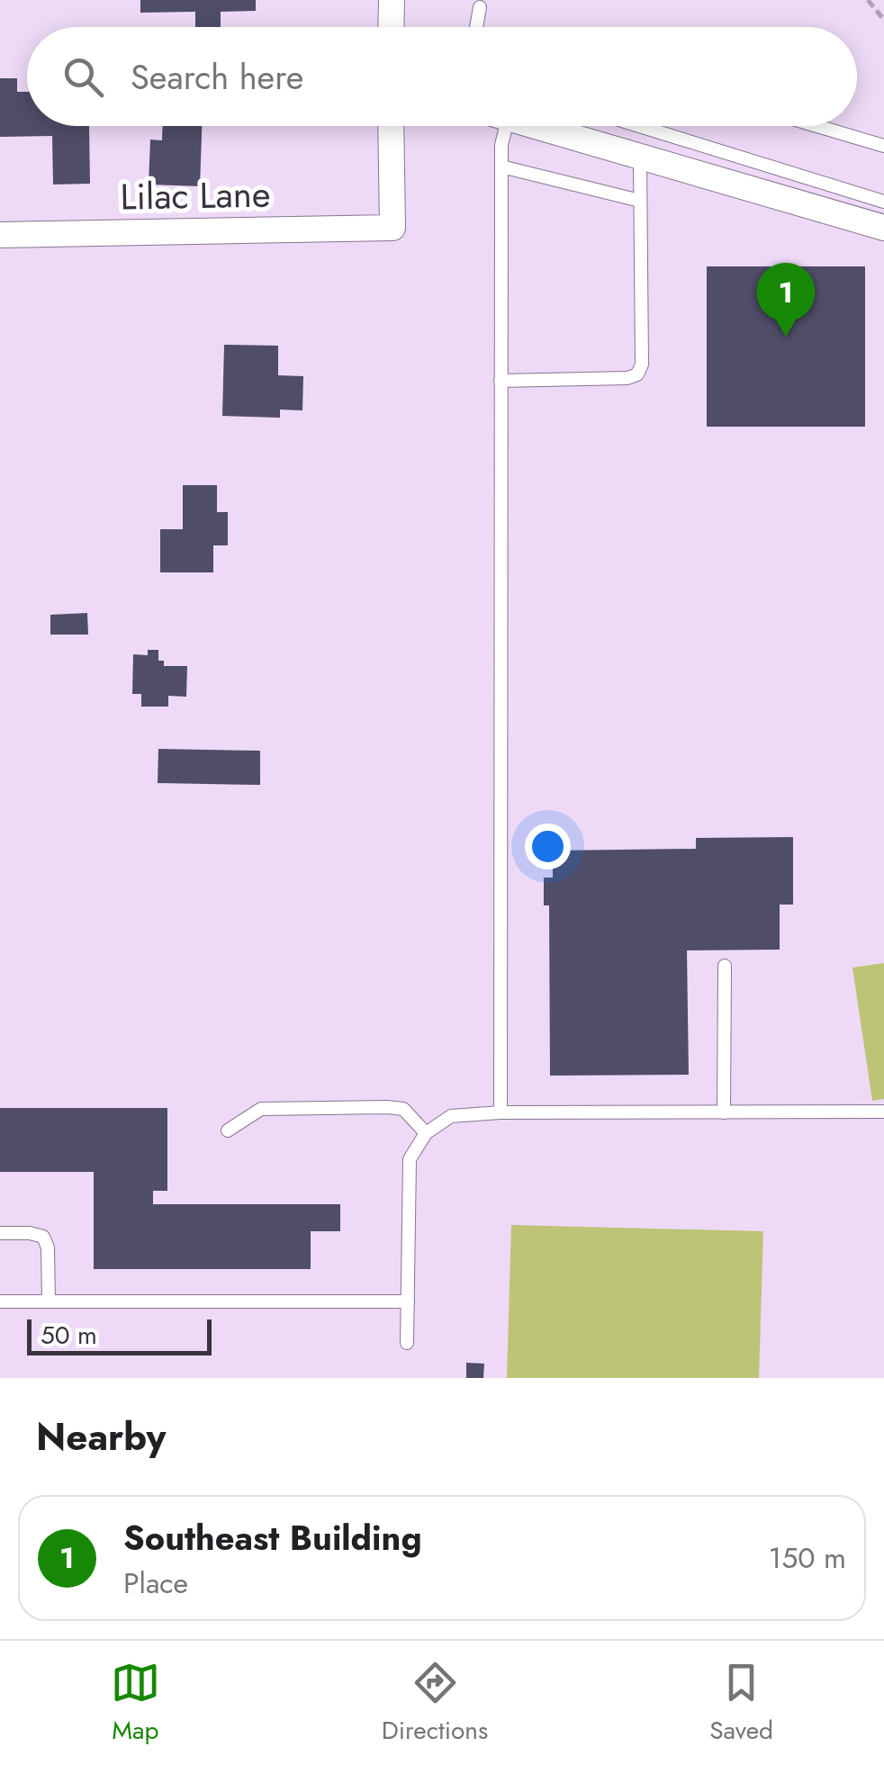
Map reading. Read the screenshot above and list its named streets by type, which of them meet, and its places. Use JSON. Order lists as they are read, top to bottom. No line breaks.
{"streets":{"street":["Lilac Lane"]},"scale_bar":"50 m","page":{"search":"Search here","pins":"1","scale":"50 m","heading":"Nearby","list":[{"mark":"1","name":"Southeast Building","note":"Place","value":"150 m"}],"nav":["Map","Directions","Saved"]}}
